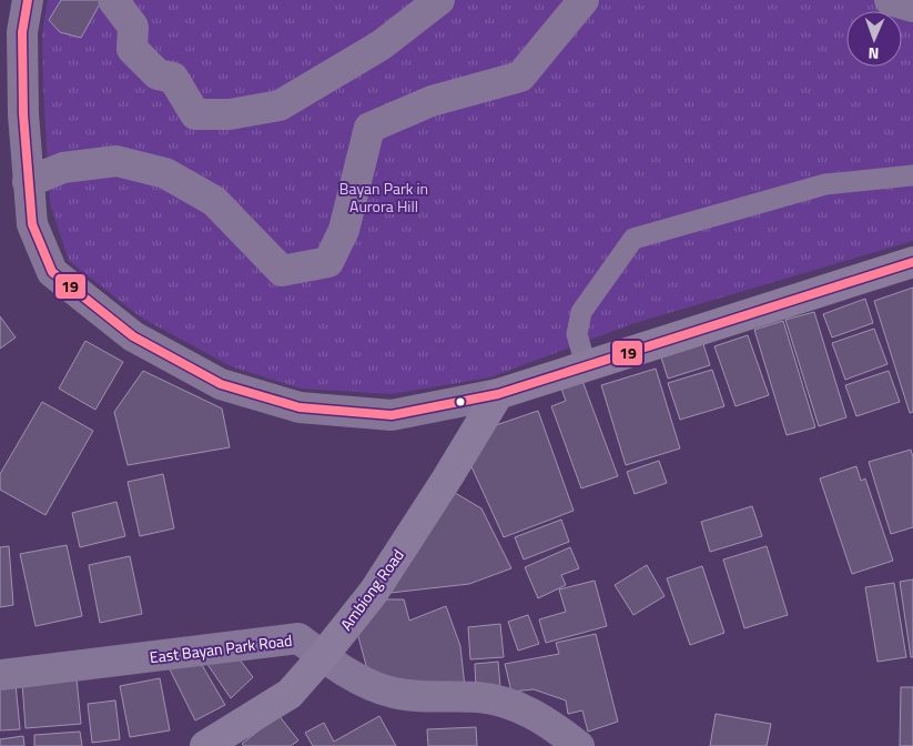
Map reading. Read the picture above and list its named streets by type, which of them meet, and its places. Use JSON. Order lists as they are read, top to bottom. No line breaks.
{"streets":{"main road":["Ambiong Road"],"street":["East Bayan Park Road"]},"crossings":[["Ambiong Road","East Bayan Park Road"]],"parks":["Bayan Park in Aurora Hill"],"lines":["transit line 19"],"north":"bottom"}
